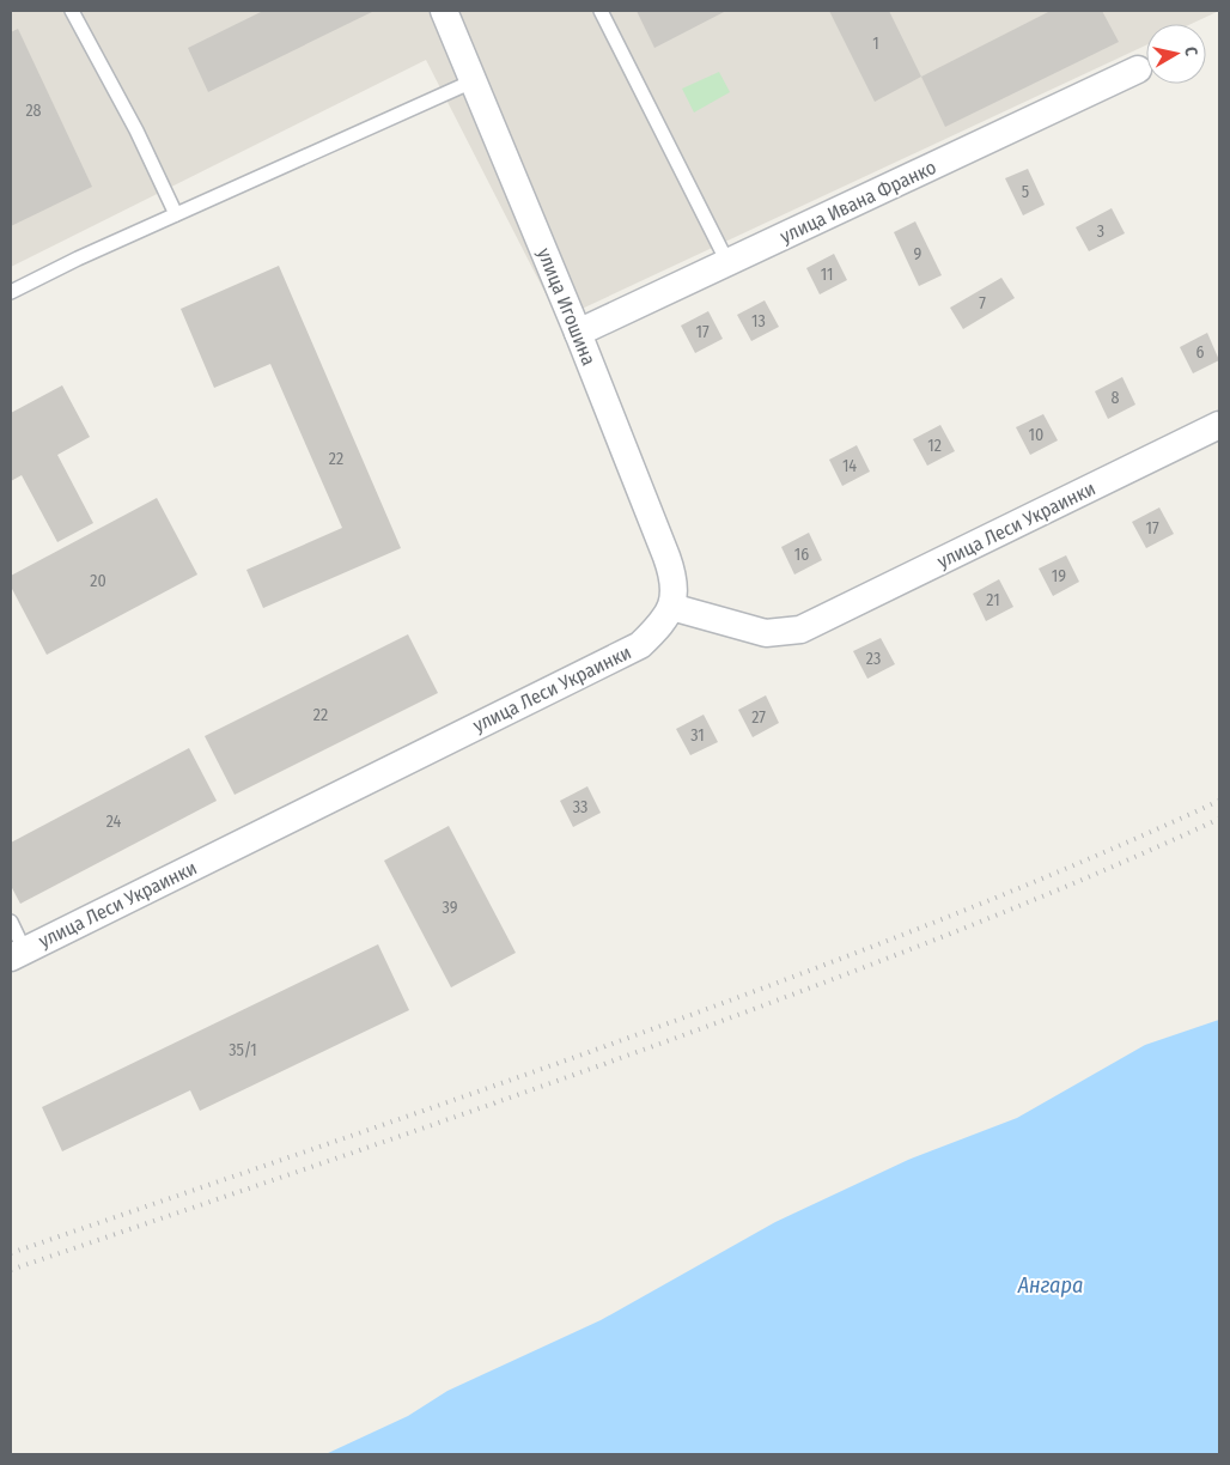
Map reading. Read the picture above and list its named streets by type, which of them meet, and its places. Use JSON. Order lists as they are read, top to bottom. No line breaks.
{"streets":{"street":["улица Ивана Франко","улица Игошина","улица Леси Украинки"]},"crossings":[["улица Ивана Франко","улица Игошина"],["улица Игошина","улица Леси Украинки"]],"water":["Ангара"],"house_numbers":["1","28","5","3","9","11","7","13","17","6","8","10","12","22","14","17","16","19","20","21","23","22","27","31","33","24","39","35/1"],"north":"right"}
